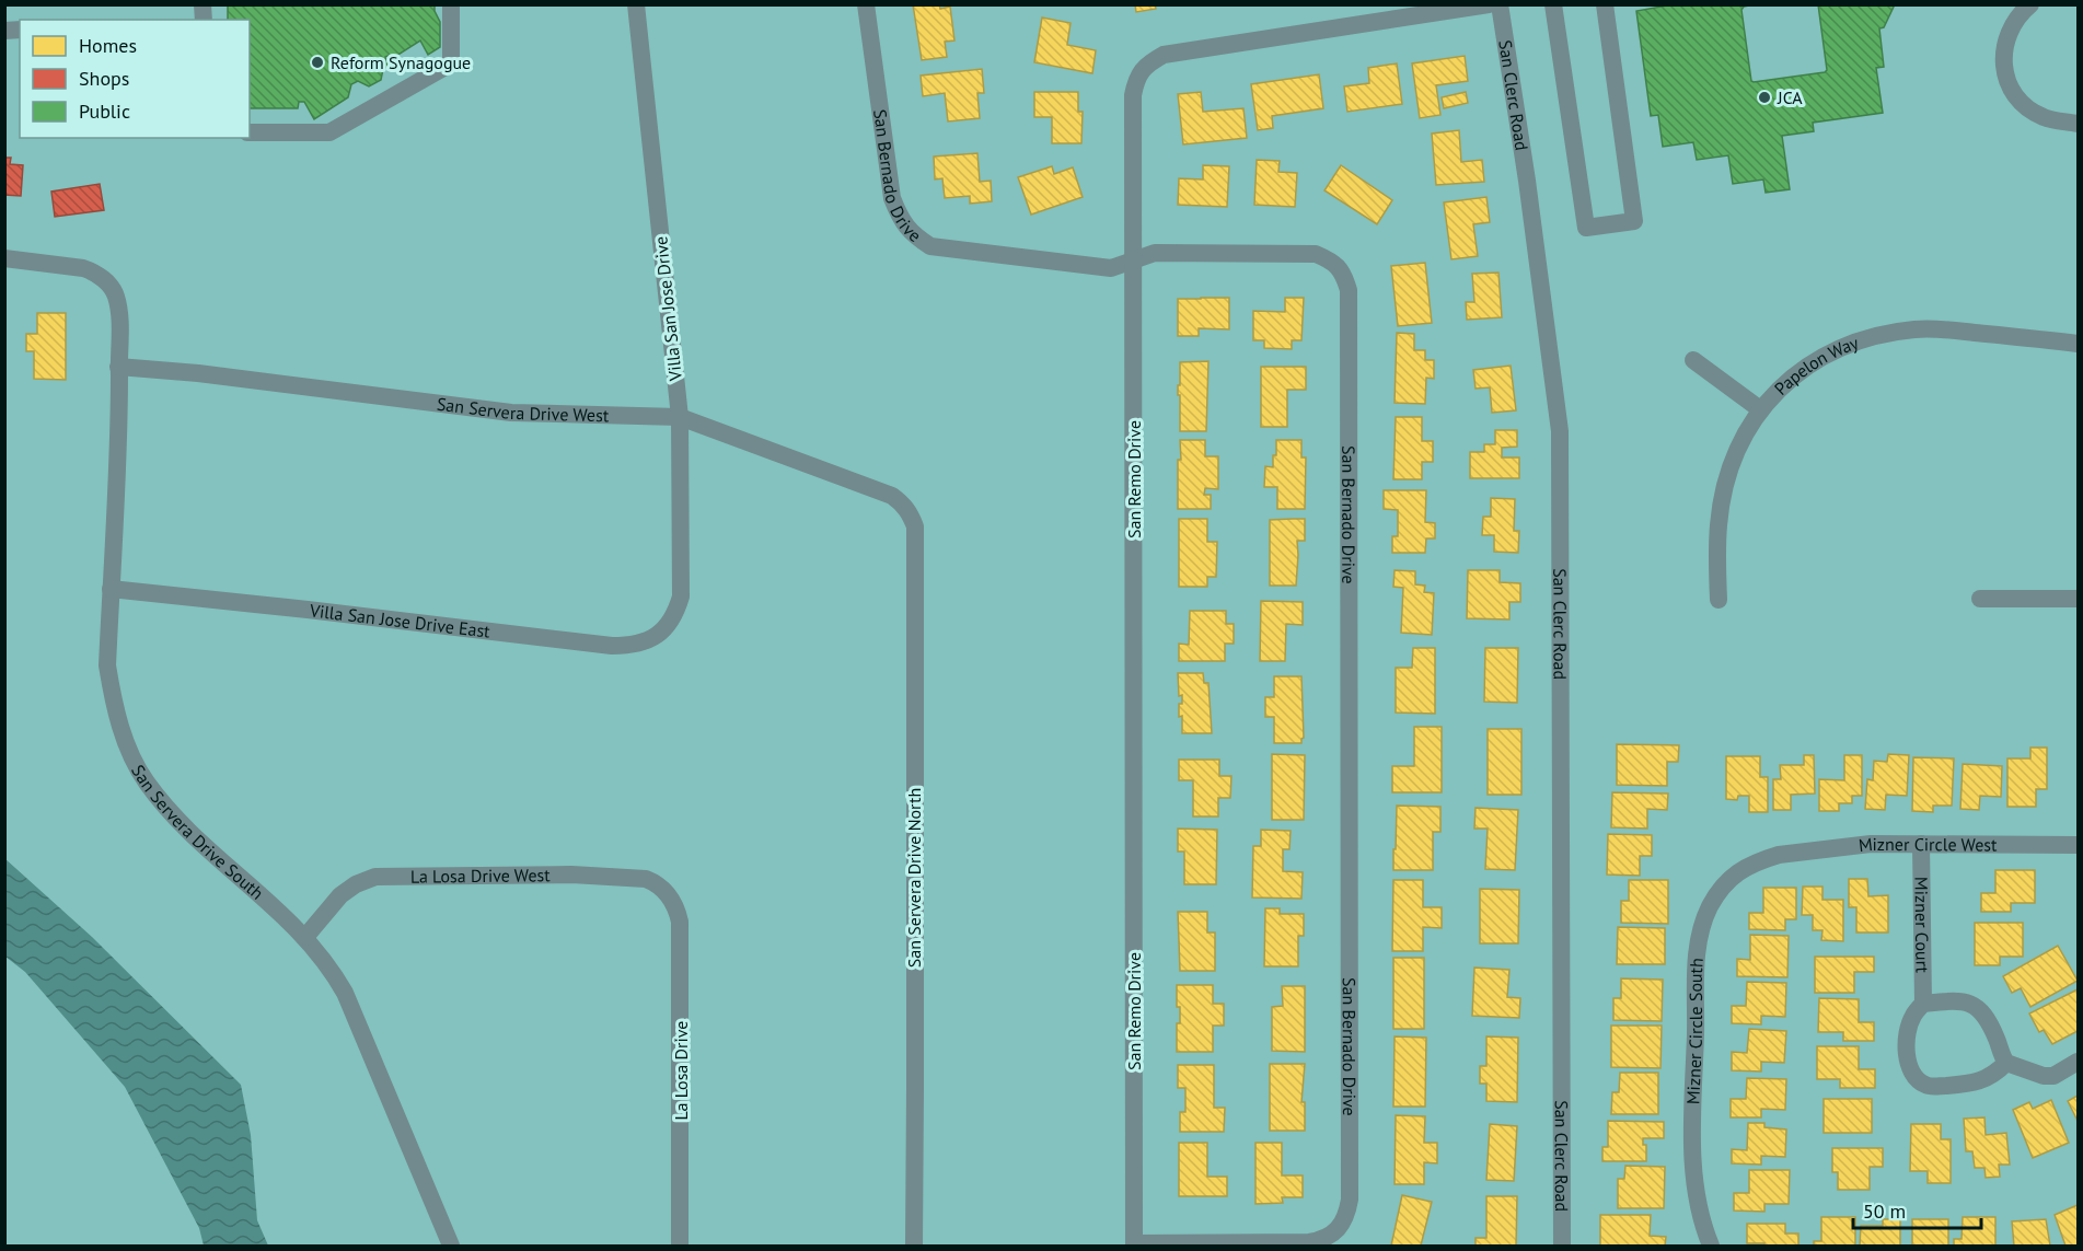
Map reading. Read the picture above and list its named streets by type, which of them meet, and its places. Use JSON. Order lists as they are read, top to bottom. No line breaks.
{"streets":{"street":["San Clerc Road","San Bernado Drive","Villa San Jose Drive","Papelon Way","San Servera Drive West","San Remo Drive","Villa San Jose Drive East","San Servera Drive South","Mizner Circle West","La Losa Drive West","San Servera Drive North","Mizner Court","Mizner Circle South","La Losa Drive"]},"crossings":[["San Bernado Drive","San Remo Drive"],["Villa San Jose Drive","San Servera Drive West"],["Villa San Jose Drive","Villa San Jose Drive East"],["San Servera Drive West","San Servera Drive South"],["San Servera Drive West","San Servera Drive North"],["Villa San Jose Drive East","San Servera Drive South"],["San Servera Drive South","La Losa Drive West"],["Mizner Circle West","Mizner Court"],["Mizner Circle West","Mizner Circle South"],["La Losa Drive West","La Losa Drive"]],"places":["Reform Synagogue","JCA"],"legend":["Homes","Shops","Public"],"scale_bar":"50 m"}
